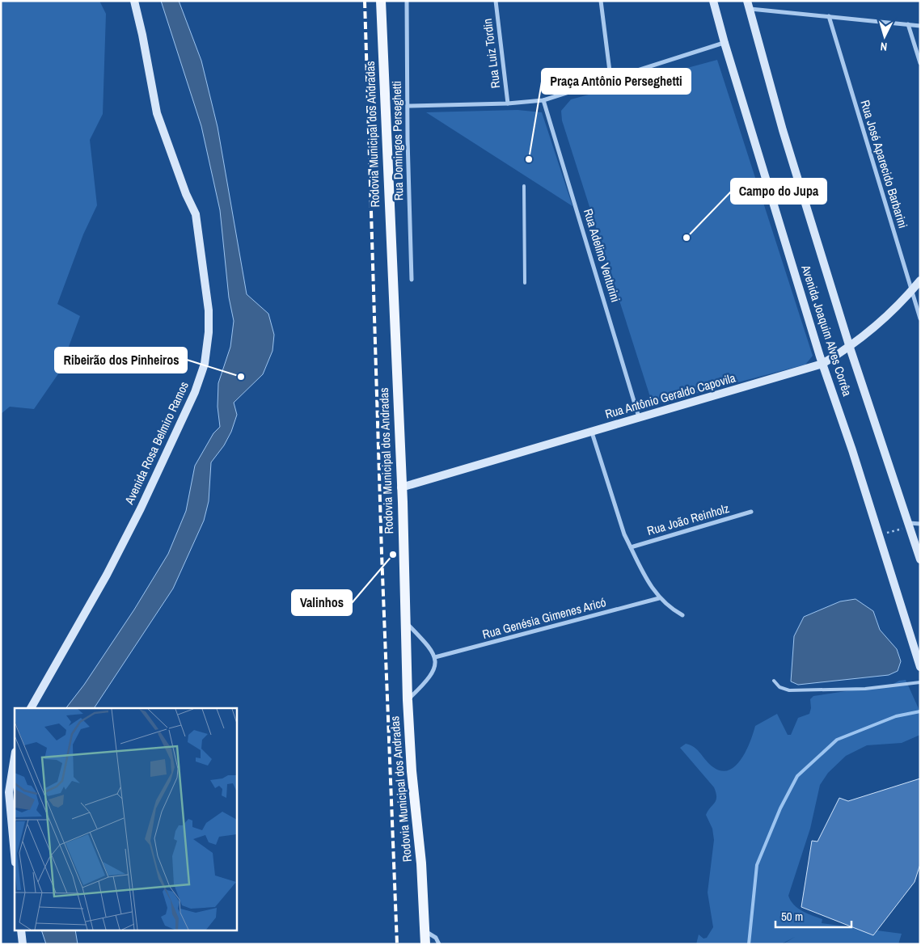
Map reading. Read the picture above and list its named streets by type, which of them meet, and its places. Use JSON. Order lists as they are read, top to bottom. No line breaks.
{"streets":{"main road":["Rodovia Municipal dos Andradas","Avenida Joaquim Alves Corrêa","Rua Antônio Geraldo Capovila","Avenida Rosa Belmiro Ramos"],"street":["Rua Luiz Tordin","Rua Domingos Perseghetti","Rua José Aparecido Barbarini","Rua Adelino Venturini","Rua João Reinholz","Rua Genésia Gimenes Aricó"]},"crossings":[["Rodovia Municipal dos Andradas","Rua Antônio Geraldo Capovila"],["Rua José Aparecido Barbarini","Rua Antônio Geraldo Capovila"],["Rua Adelino Venturini","Rua Antônio Geraldo Capovila"],["Avenida Joaquim Alves Corrêa","Rua Antônio Geraldo Capovila"]],"places":["Praça Antônio Perseghetti","Campo do Jupa","Ribeirão dos Pinheiros","Valinhos"],"scale_bar":"50 m","north":"bottom"}
